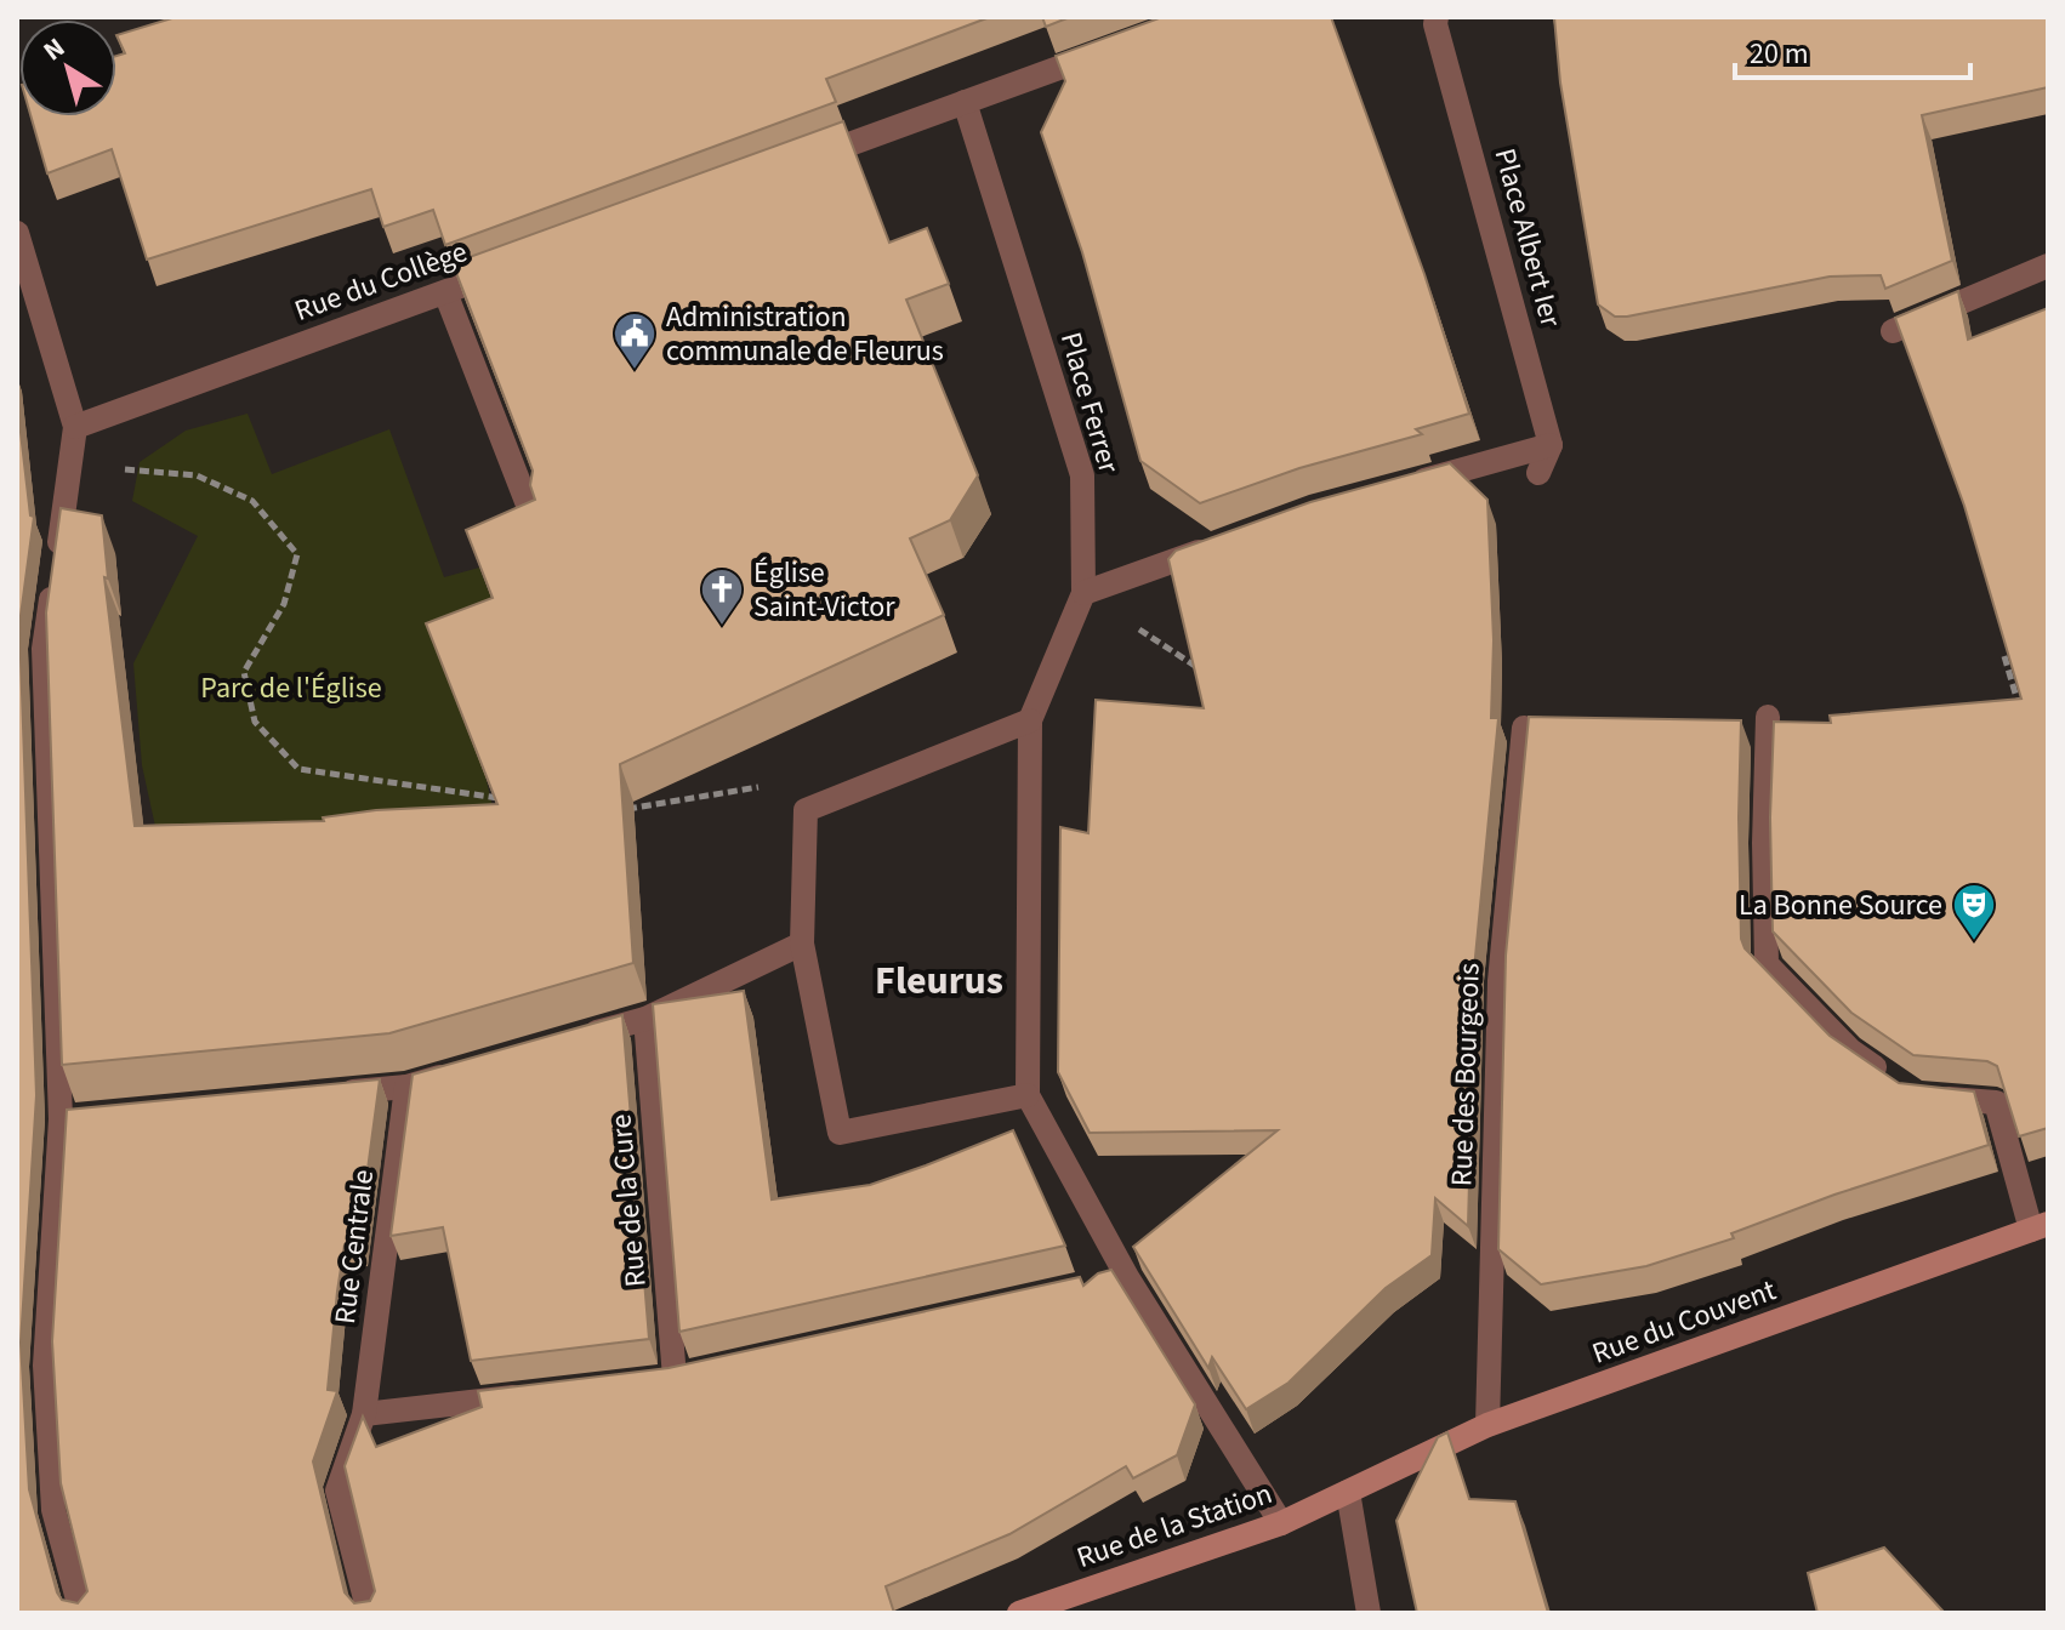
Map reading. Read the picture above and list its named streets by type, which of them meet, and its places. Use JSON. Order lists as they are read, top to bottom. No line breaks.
{"streets":{"main road":["Rue du Couvent","Rue de la Station"],"street":["Place Albert Ier","Rue du Collège","Place Ferrer","Rue des Bourgeois","Rue de la Cure","Rue Centrale"]},"crossings":[["Place Ferrer","Rue de la Station"],["Rue des Bourgeois","Rue du Couvent"],["Rue du Couvent","Rue de la Station"]],"districts":["Fleurus"],"parks":["Parc de l'Église"],"places":{"public building":["Administration communale de Fleurus"],"church":["Église Saint-Victor"],"theatre":["La Bonne Source"]},"scale_bar":"20 m","north":"top left"}
